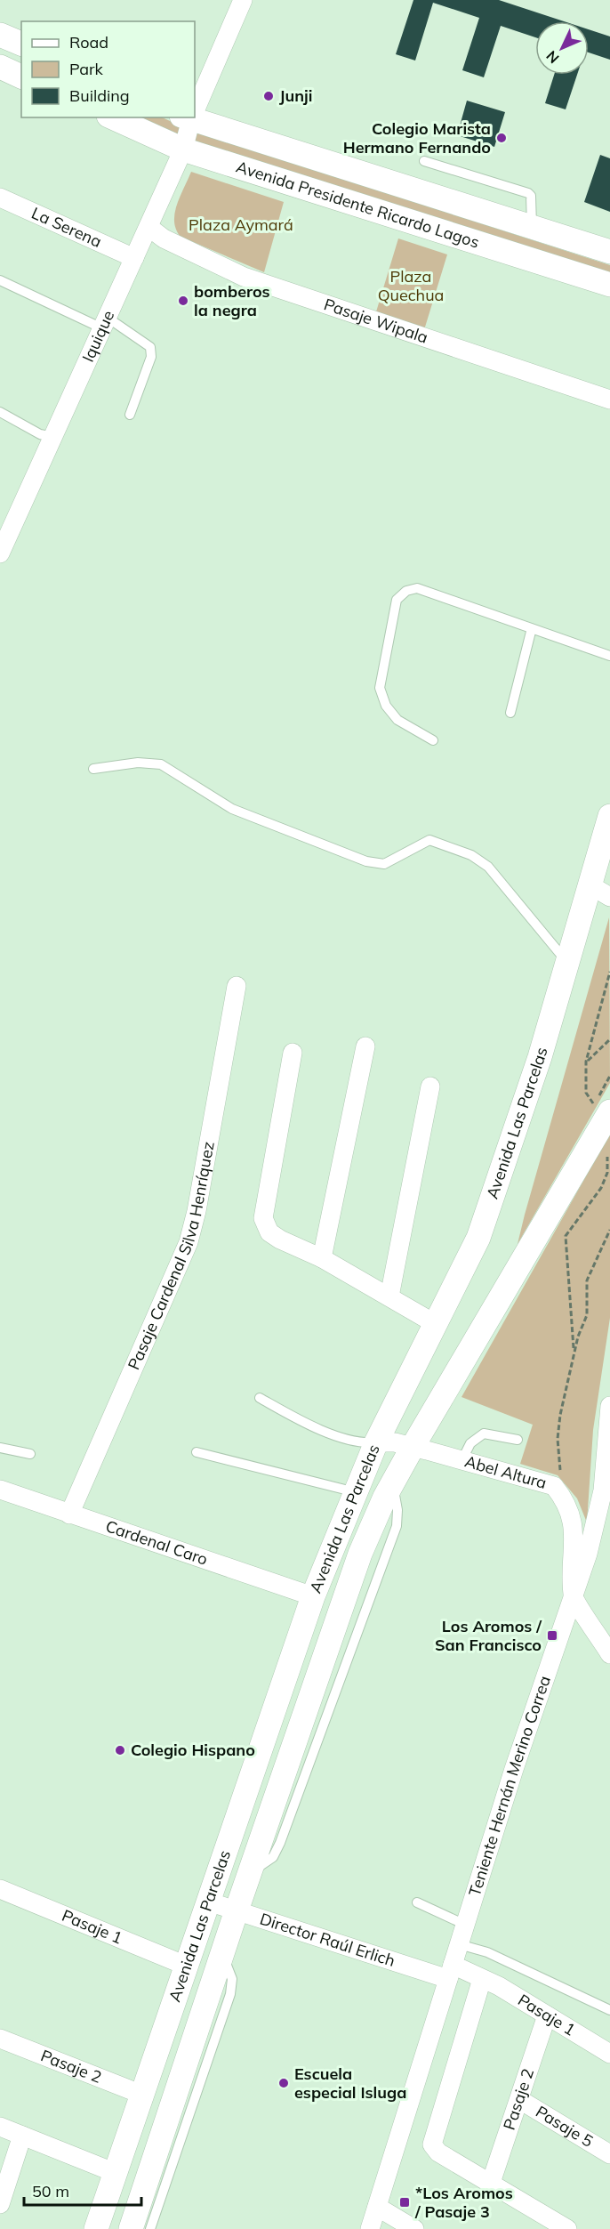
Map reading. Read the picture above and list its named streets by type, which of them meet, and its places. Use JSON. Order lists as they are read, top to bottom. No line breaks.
{"streets":{"street":["Avenida Presidente Ricardo Lagos","La Serena","Pasaje Wipala","Iquique","Avenida Las Parcelas","Pasaje Cardenal Silva Henríquez","Abel Altura","Cardenal Caro","Teniente Hernán Merino Correa","Pasaje 1","Director Raúl Erlich","Pasaje 2","Pasaje 5"]},"crossings":[["Avenida Presidente Ricardo Lagos","Iquique"],["La Serena","Iquique"],["Pasaje Wipala","Iquique"],["Avenida Las Parcelas","Abel Altura"],["Avenida Las Parcelas","Cardenal Caro"],["Avenida Las Parcelas","Pasaje 1"],["Avenida Las Parcelas","Director Raúl Erlich"],["Avenida Las Parcelas","Pasaje 2"],["Pasaje Cardenal Silva Henríquez","Cardenal Caro"],["Abel Altura","Teniente Hernán Merino Correa"],["Teniente Hernán Merino Correa","Pasaje 1"],["Teniente Hernán Merino Correa","Director Raúl Erlich"],["Pasaje 1","Director Raúl Erlich"],["Pasaje 1","Pasaje 2"],["Pasaje 2","Pasaje 5"]],"parks":["Plaza Aymará","Plaza Quechua"],"places":{"other":["Junji","Colegio Marista Hermano Fernando","bomberos la negra","Colegio Hispano","Escuela especial Isluga"],"transit":["Los Aromos / San Francisco","*Los Aromos / Pasaje 3"]},"legend":["Road","Park","Building"],"scale_bar":"50 m","north":"bottom left"}
